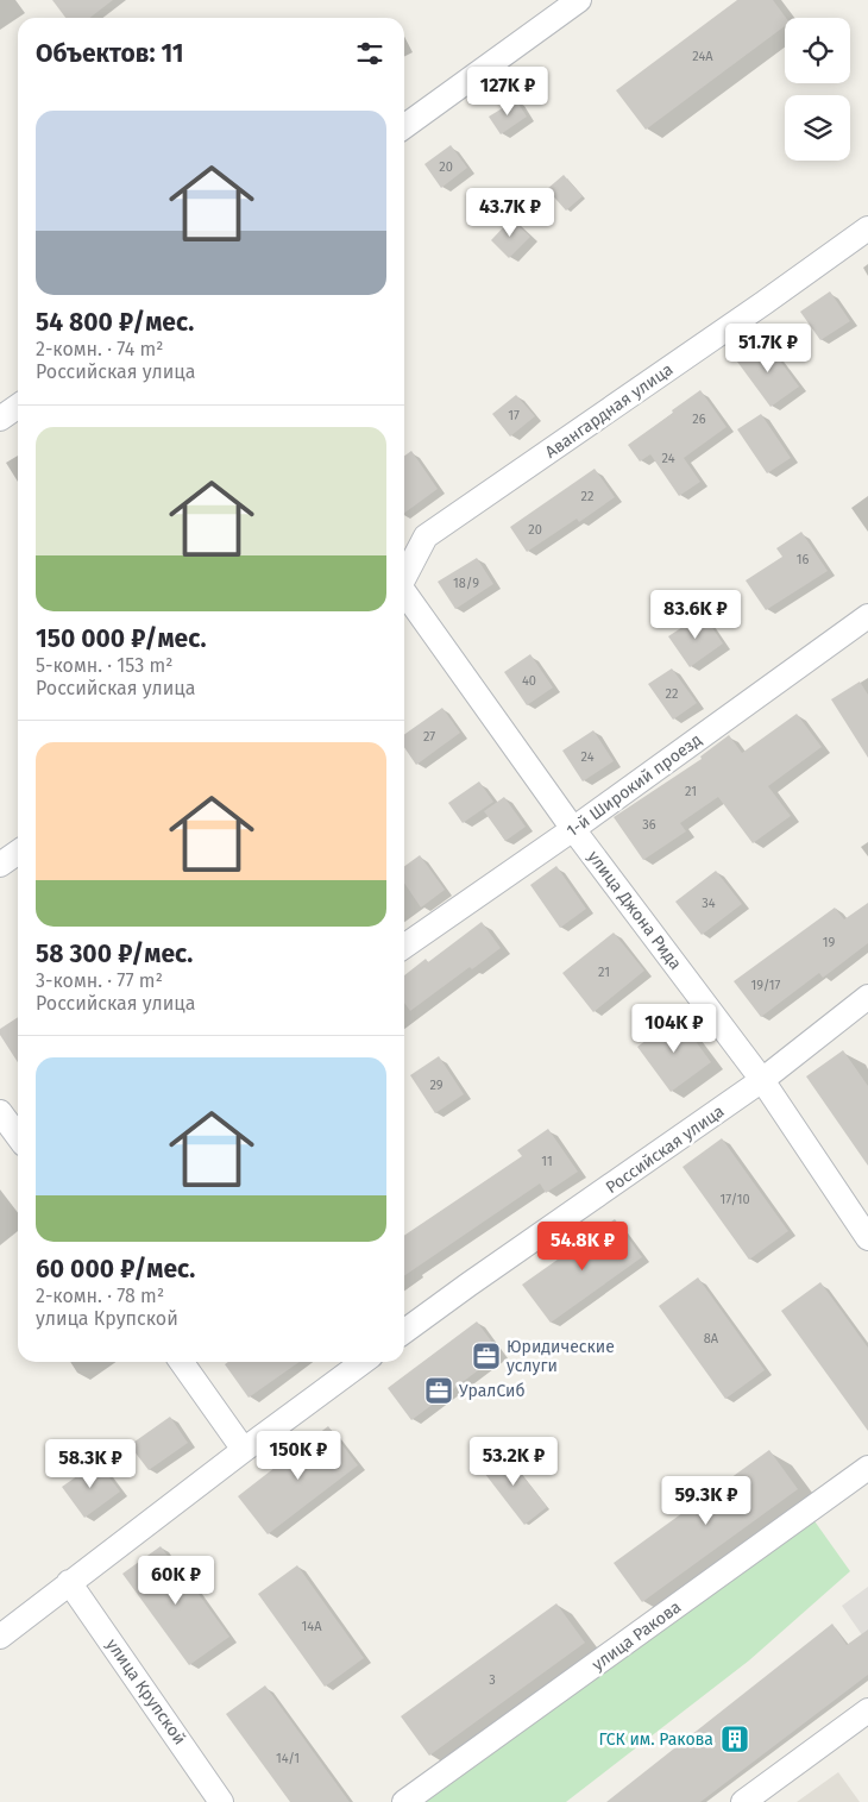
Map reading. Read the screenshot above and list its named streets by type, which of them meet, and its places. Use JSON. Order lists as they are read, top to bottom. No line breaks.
{"streets":{"street":["Авангардная улица","1-й Широкий проезд","улица Джона Рида","Российская улица","улица Ракова","улица Крупской"]},"crossings":[["1-й Широкий проезд","улица Джона Рида"],["улица Джона Рида","Российская улица"]],"places":{"office":["Юридические услуги","УралСиб"],"building":["ГСК им. Ракова"]},"house_numbers":["24А","20","17","26","24","22","20","16","18/9","40","22","27","24","21","36","34","19","21","19/17","29","11","17/10","8А","14А","3","14/1"],"page":{"heading":"Объектов: 11","price":["127K ₽","43.7K ₽","51.7K ₽","83.6K ₽","104K ₽","54.8K ₽","150K ₽","53.2K ₽","58.3K ₽","59.3K ₽","60K ₽"],"list":[{"name":"54 800 ₽/мес.","note":"2-комн. · 74 m² · Российская улица"},{"name":"150 000 ₽/мес.","note":"5-комн. · 153 m² · Российская улица"},{"name":"58 300 ₽/мес.","note":"3-комн. · 77 m² · Российская улица"},{"name":"60 000 ₽/мес.","note":"2-комн. · 78 m² · улица Крупской"}]}}
